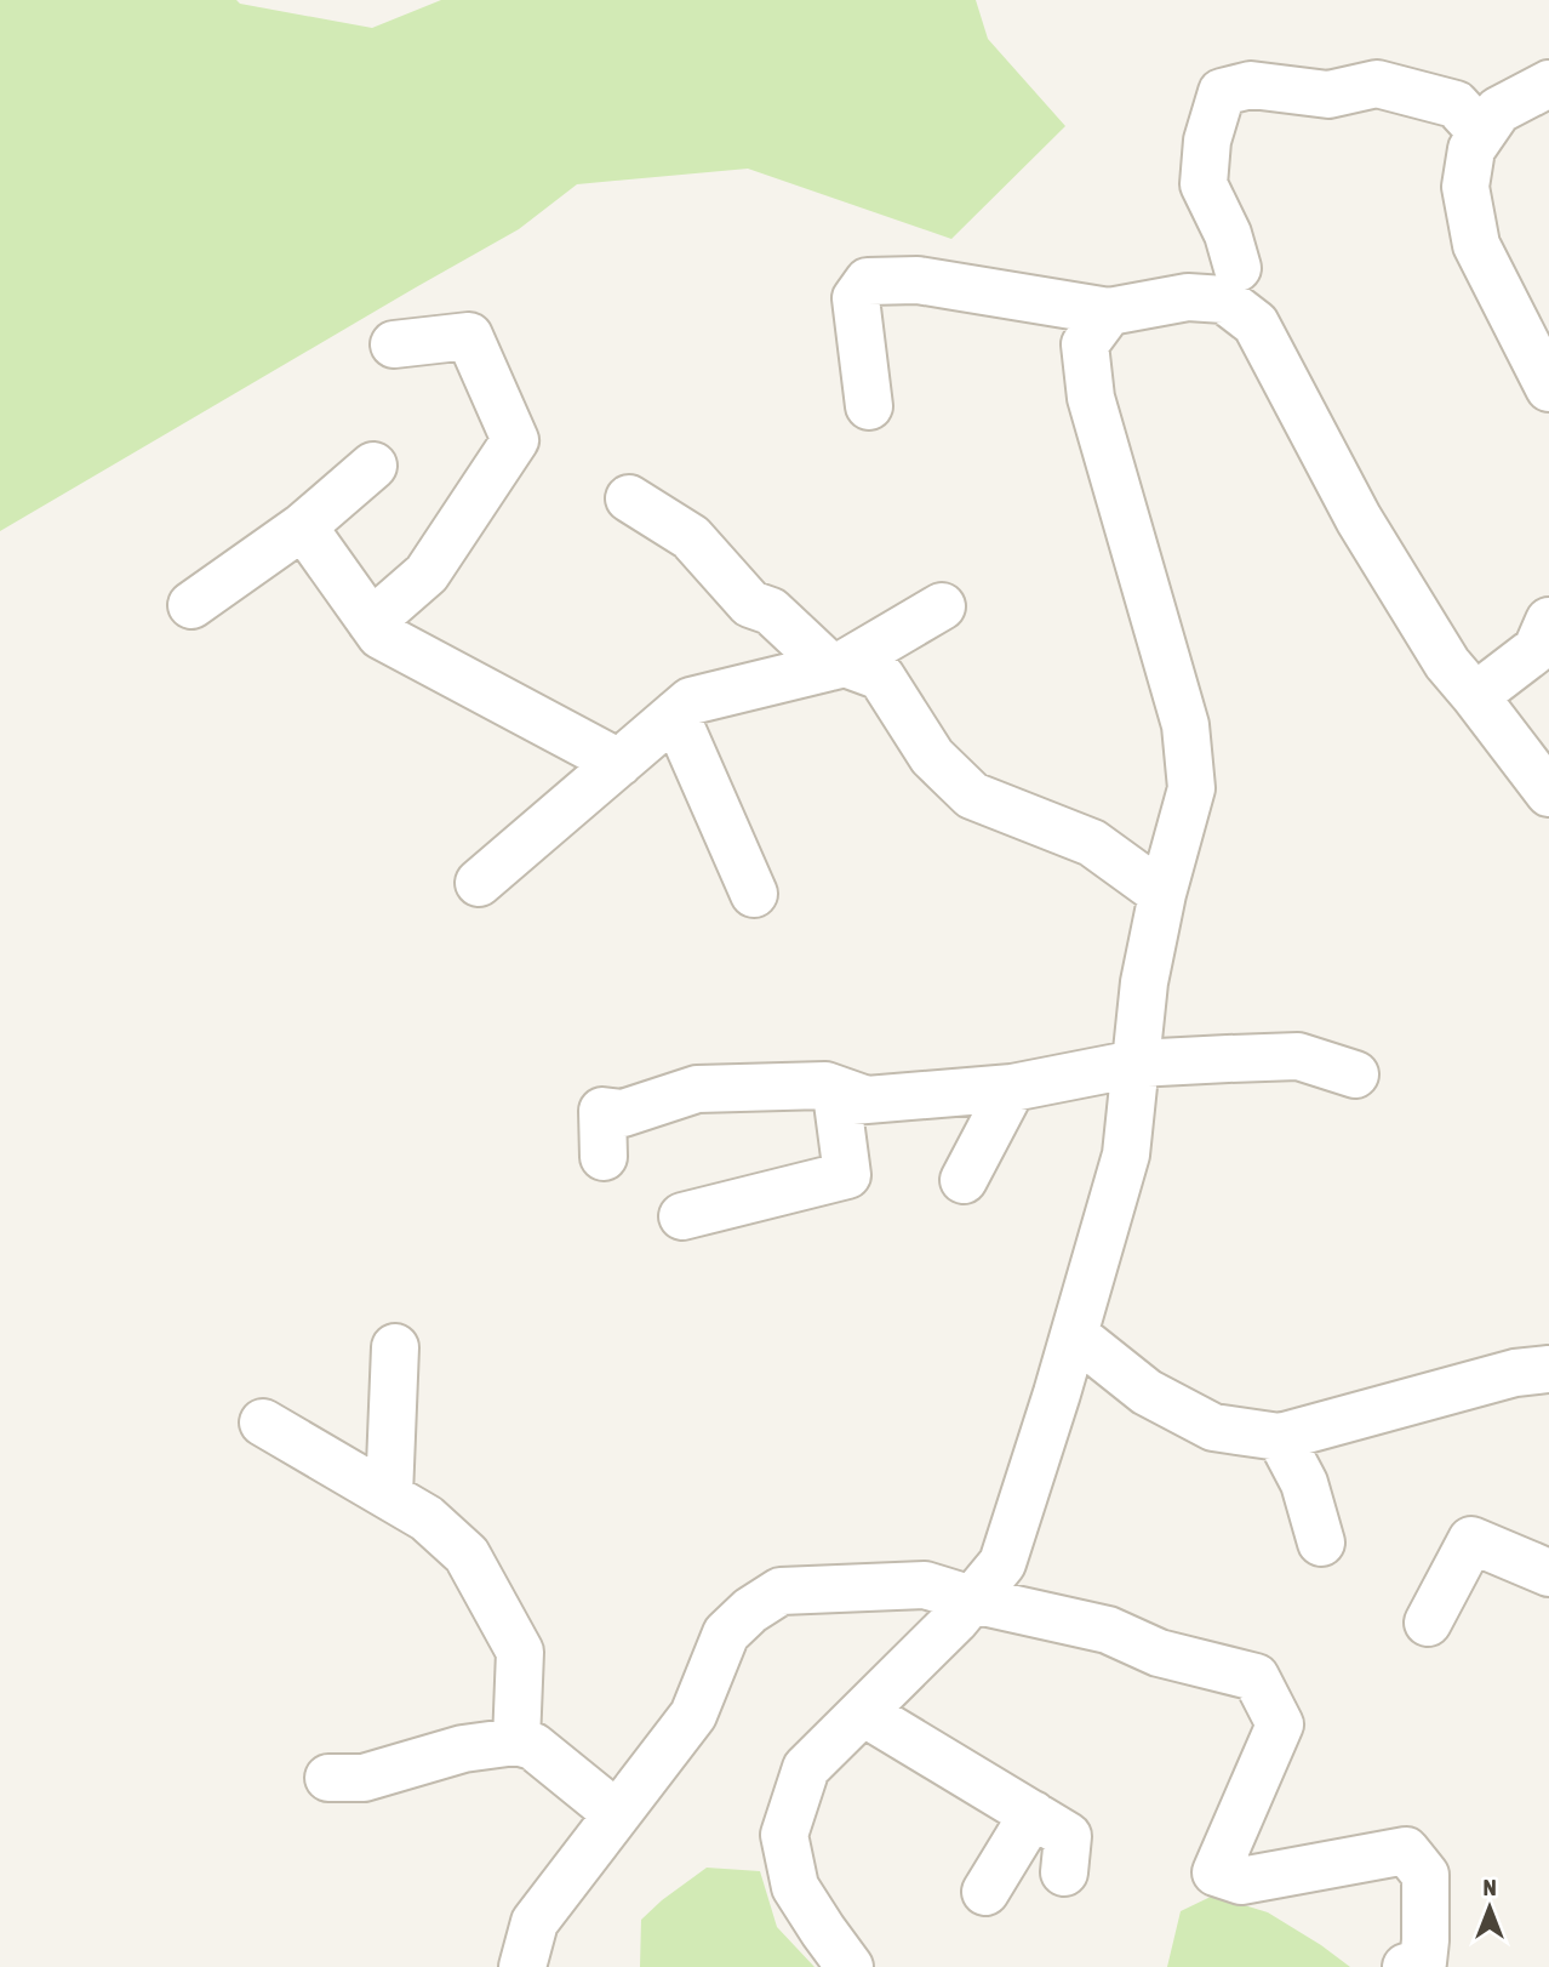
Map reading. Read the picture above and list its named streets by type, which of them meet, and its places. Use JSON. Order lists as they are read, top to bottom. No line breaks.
{"north":"top"}
